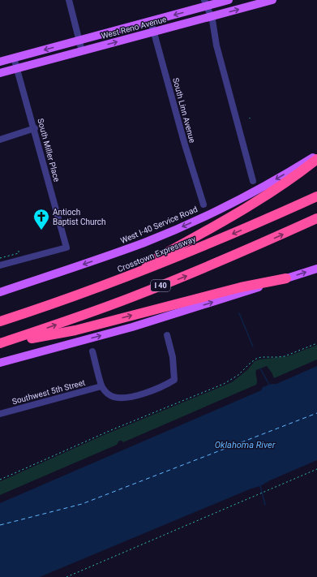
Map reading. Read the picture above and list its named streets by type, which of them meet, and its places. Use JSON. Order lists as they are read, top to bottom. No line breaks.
{"streets":{"highway":["Crosstown Expressway","I 40"],"main road":["West Reno Avenue","West I-40 Service Road"],"street":["South Linn Avenue","South Miller Place","Southwest 5th Street"]},"crossings":[["West Reno Avenue","South Linn Avenue"],["West Reno Avenue","South Miller Place"]],"one_way":["West I-40 Service Road"],"water":["Oklahoma River"],"places":{"church":["Antioch Baptist Church"]}}
